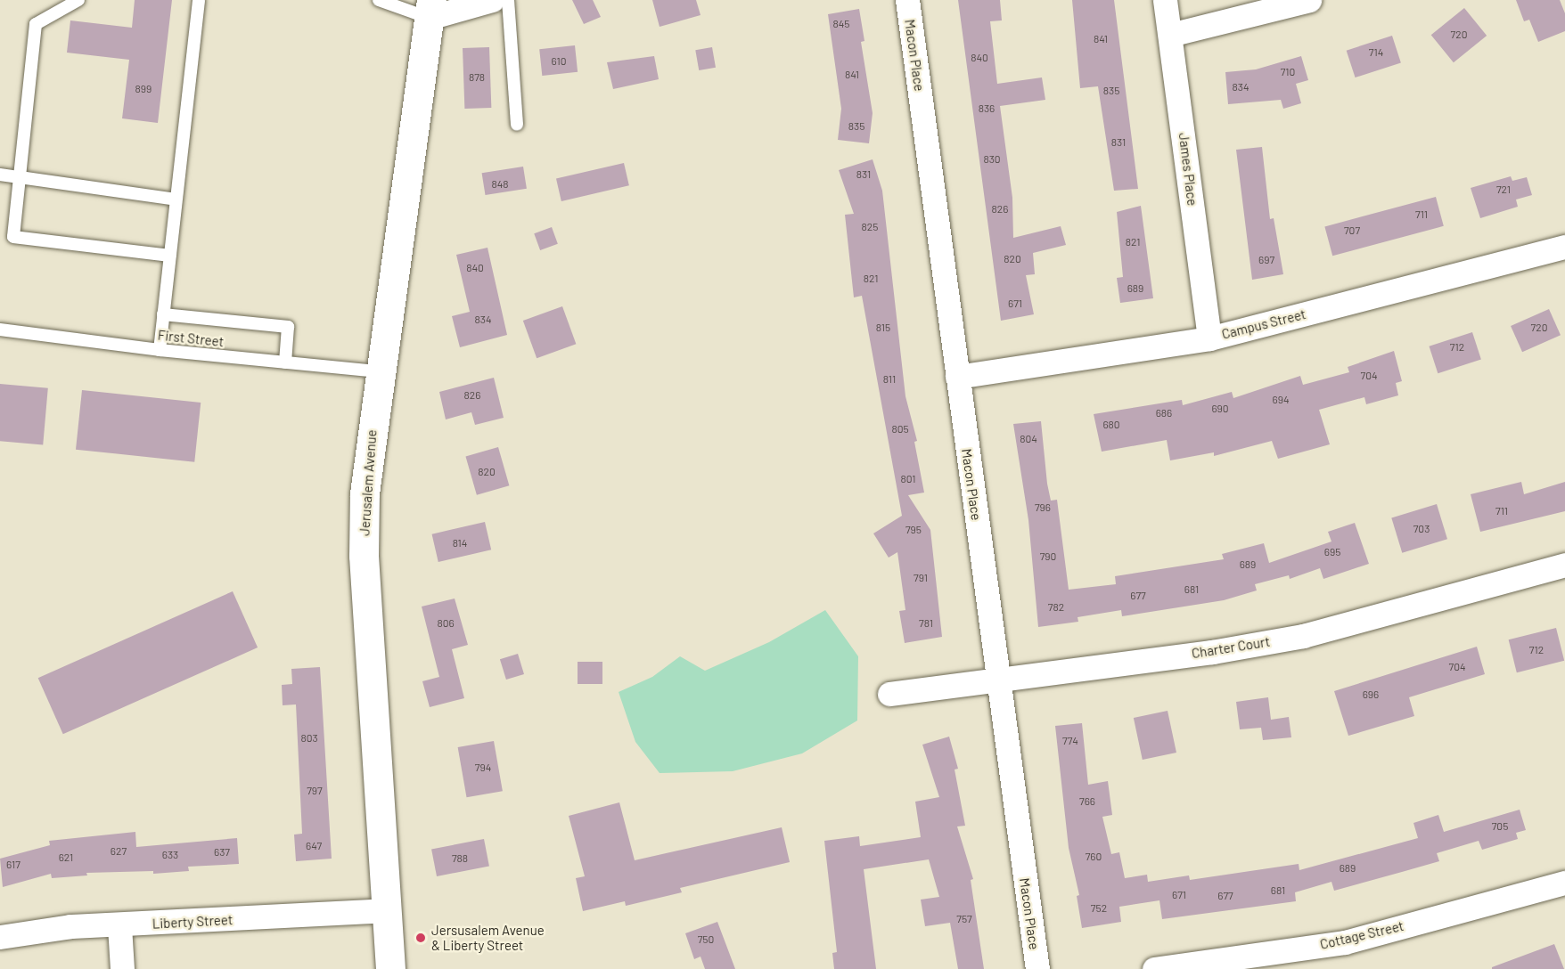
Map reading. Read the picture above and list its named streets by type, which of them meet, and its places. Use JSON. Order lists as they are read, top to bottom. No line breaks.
{"streets":{"main road":["Jerusalem Avenue"],"street":["Macon Place","James Place","Campus Street","Charter Court","Liberty Street","Cottage Street"],"lane":["First Street"]},"crossings":[["Macon Place","Campus Street"],["Macon Place","Charter Court"],["James Place","Campus Street"],["First Street","Jerusalem Avenue"],["Jerusalem Avenue","Liberty Street"]],"places":["Jersusalem Avenue & Liberty Street"],"house_numbers":["845","720","841","714","840","610","710","841","878","834","899","835","836","835","831","830","831","848","721","826","711","825","707","821","820","697","840","821","689","671","834","815","720","712","704","811","826","694","690","686","680","805","804","820","801","796","711","703","795","814","695","790","689","791","681","677","782","806","781","712","704","696","803","774","794","797","766","705","647","627","637","633","760","621","788","617","689","681","671","677","752","757","750"]}
